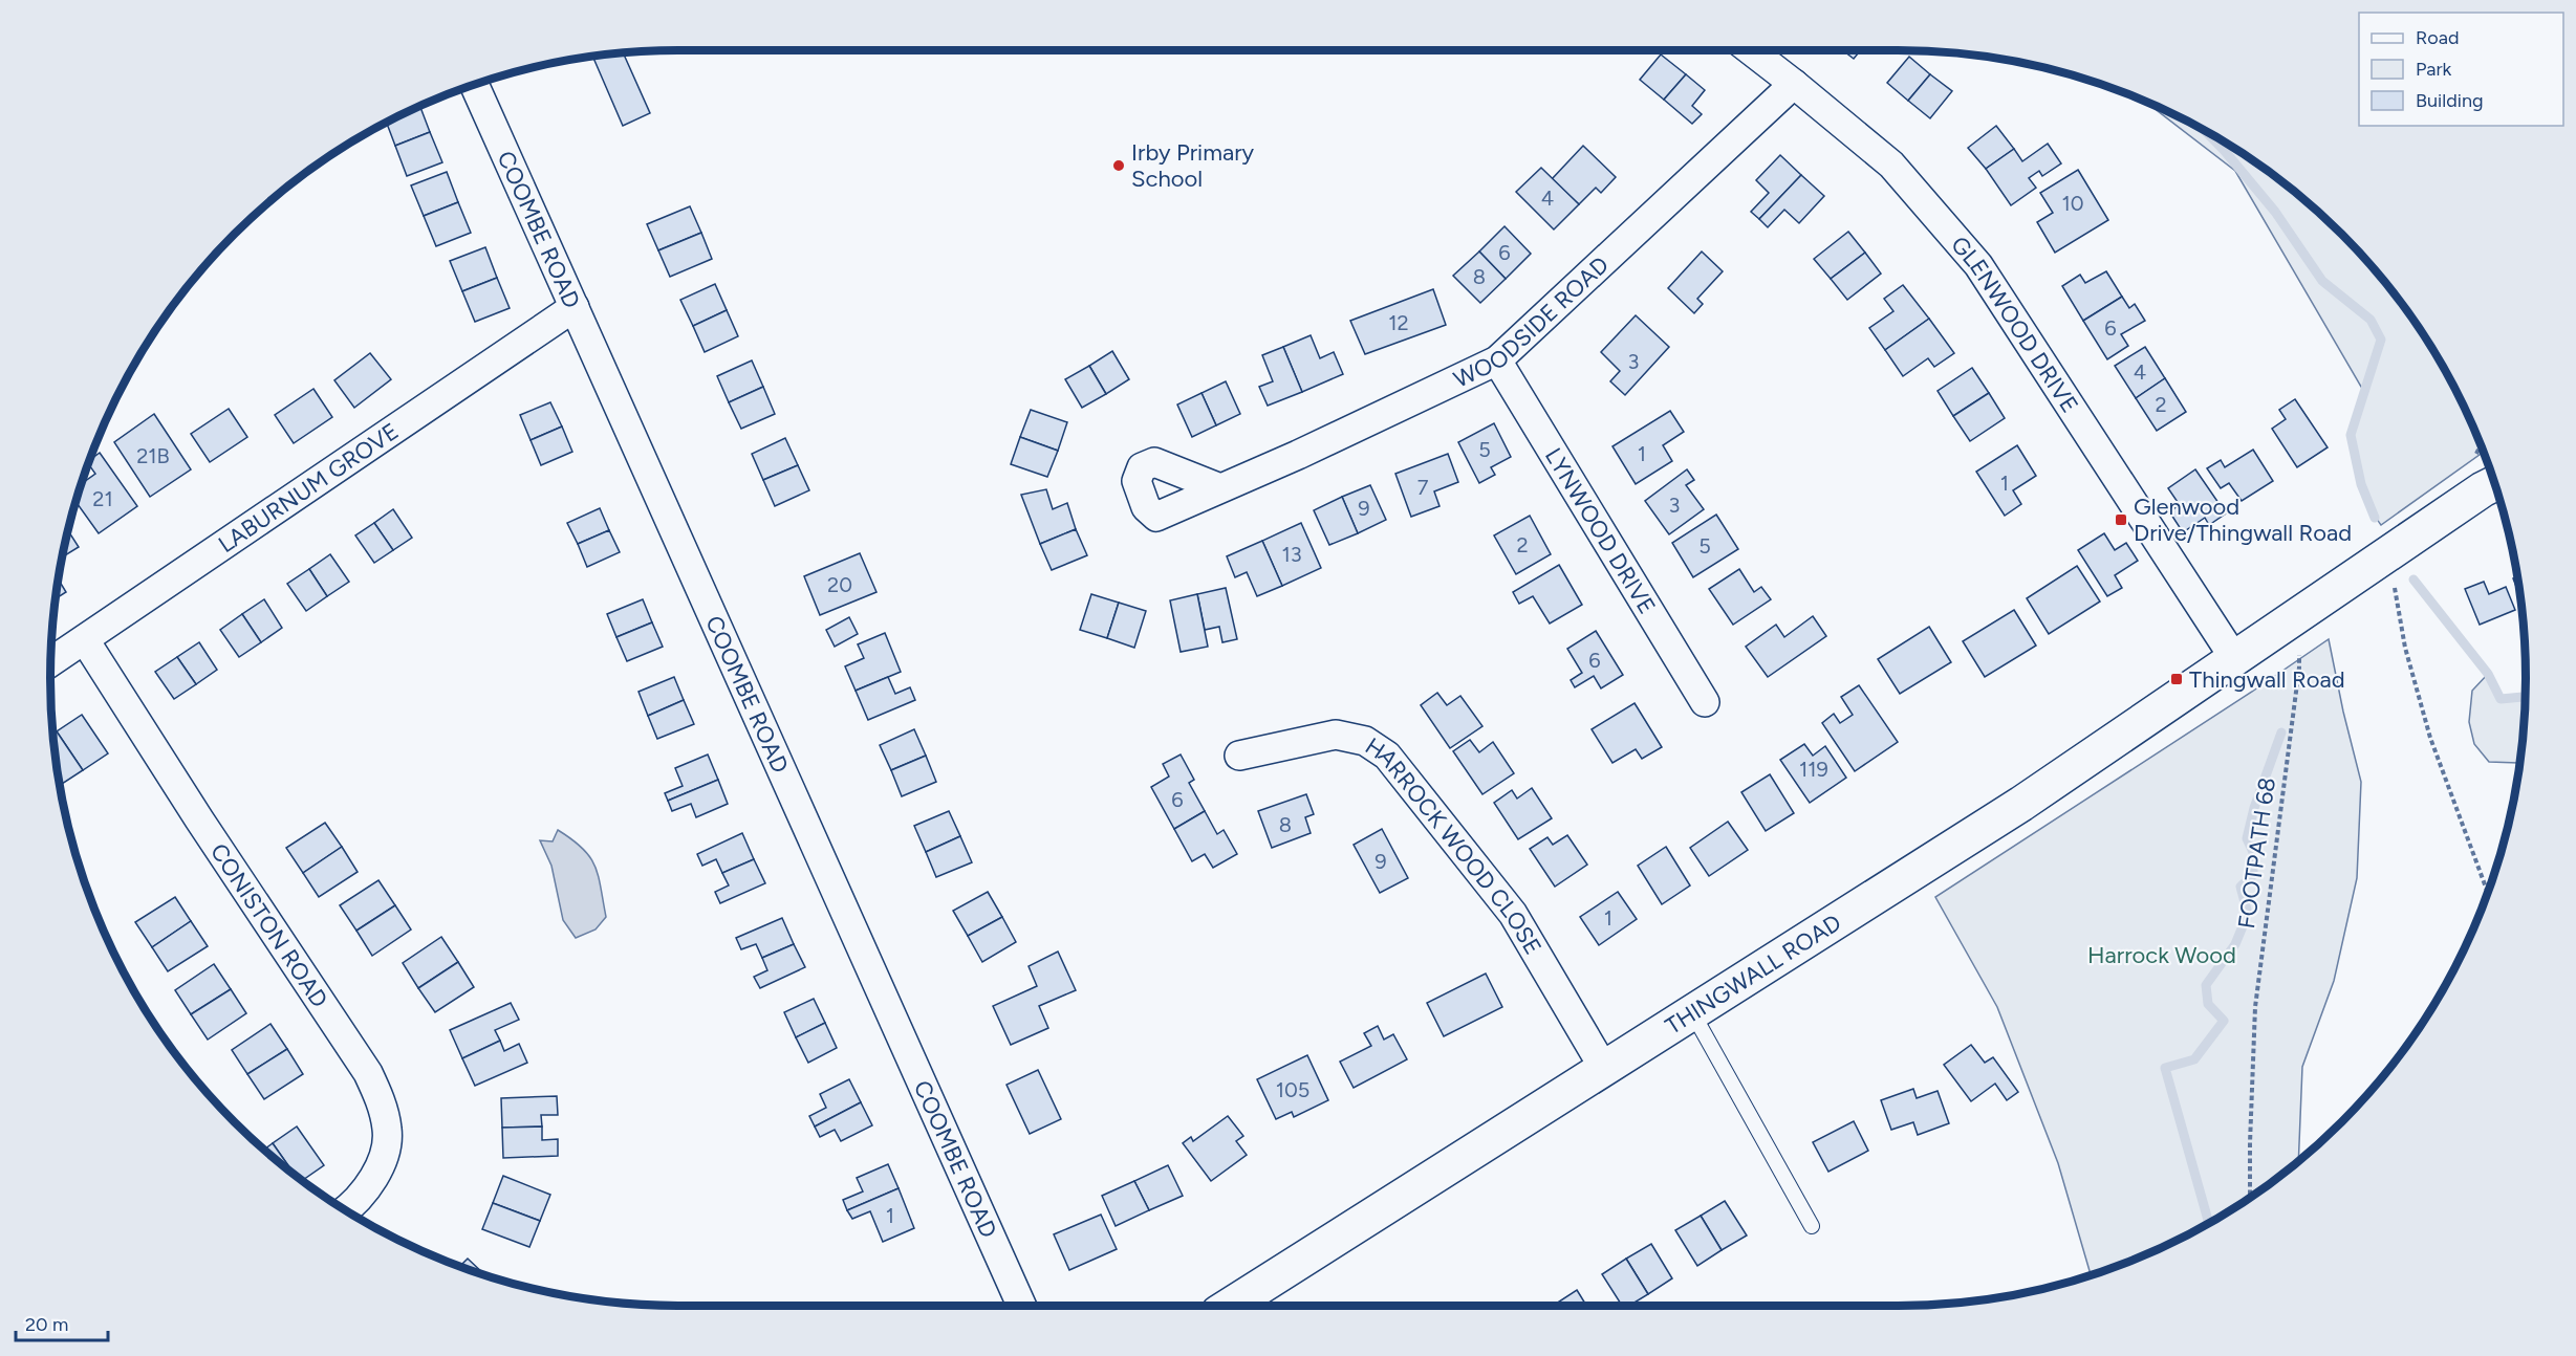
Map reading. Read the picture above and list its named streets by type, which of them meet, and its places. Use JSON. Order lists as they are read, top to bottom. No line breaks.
{"streets":{"street":["COOMBE ROAD","WOODSIDE ROAD","GLENWOOD DRIVE","LABURNUM GROVE","LYNWOOD DRIVE","HARROCK WOOD CLOSE","CONISTON ROAD","THINGWALL ROAD"],"path":["FOOTPATH 68"]},"crossings":[["COOMBE ROAD","LABURNUM GROVE"],["WOODSIDE ROAD","GLENWOOD DRIVE"],["WOODSIDE ROAD","LYNWOOD DRIVE"],["GLENWOOD DRIVE","THINGWALL ROAD"],["LABURNUM GROVE","CONISTON ROAD"],["HARROCK WOOD CLOSE","THINGWALL ROAD"],["FOOTPATH 68","THINGWALL ROAD"]],"parks":["Harrock Wood"],"places":{"other":["Irby Primary School"],"transit":["Glenwood Drive/Thingwall Road","Thingwall Road"]},"house_numbers":["4","10","6","8","12","6","3","4","2","5","1","21B","1","7","21","3","9","2","5","13","20","6","119","6","8","9","1","105","1"],"legend":["Road","Park","Building"],"scale_bar":"20 m"}
